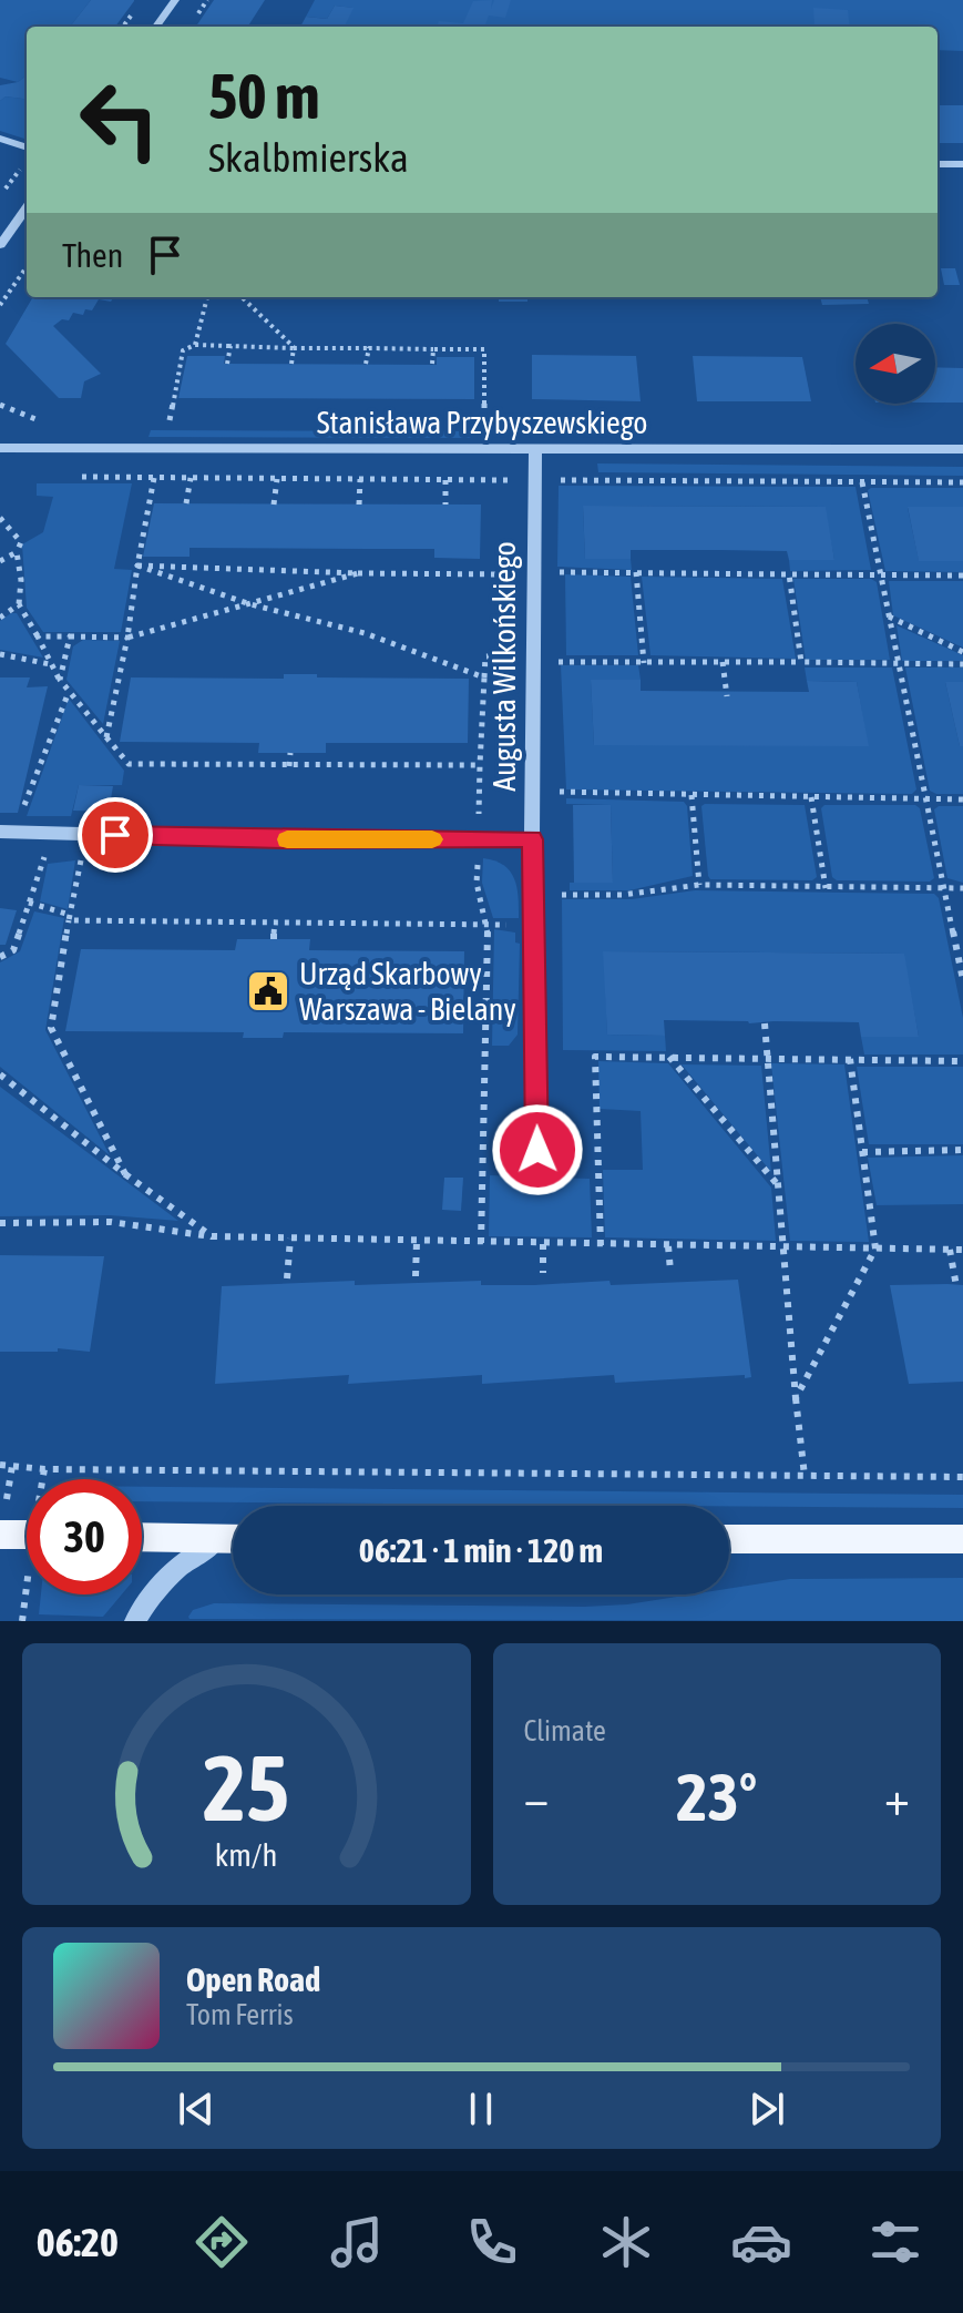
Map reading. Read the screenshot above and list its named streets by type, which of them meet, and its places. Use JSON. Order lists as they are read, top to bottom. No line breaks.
{"streets":{"street":["Stanisława Przybyszewskiego","Augusta Wilkońskiego"]},"crossings":[["Stanisława Przybyszewskiego","Augusta Wilkońskiego"]],"places":{"public building":["Urząd Skarbowy Warszawa - Bielany"]},"north":"left","page":{"turn":["50 m","Skalbmierska"],"then":"Then","limit":"30","trip":"06:21 · 1 min · 120 m","tile":"Climate","heat":["−","23°","+"],"song":["Open Road","Tom Ferris"],"tabs":"06:20","gauge":["25","km/h"]}}
